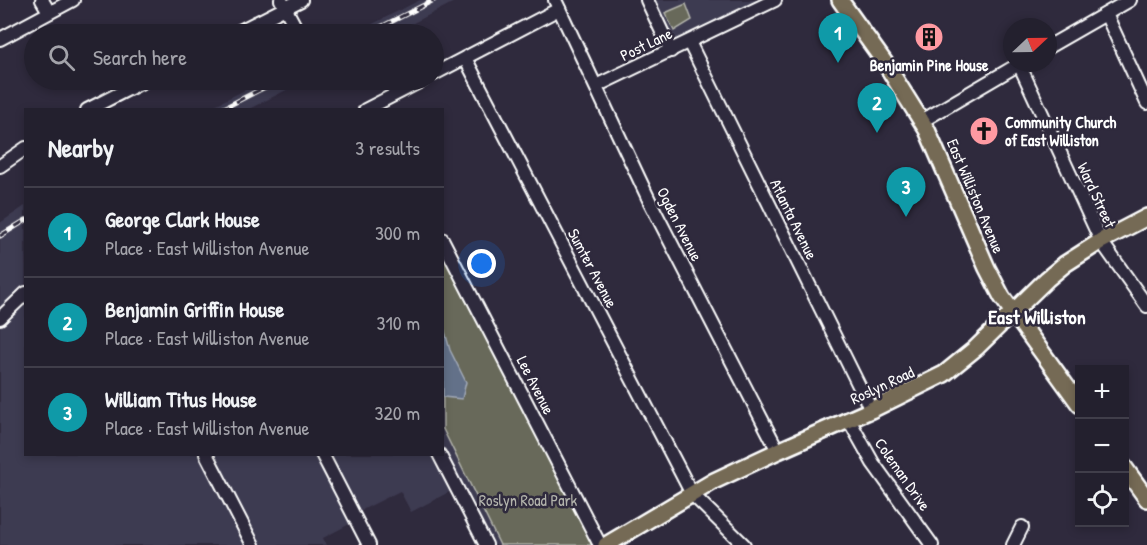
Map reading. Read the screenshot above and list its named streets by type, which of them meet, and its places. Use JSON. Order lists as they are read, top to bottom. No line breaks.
{"streets":{"main road":["East Williston Avenue","Roslyn Road"],"street":["Post Lane","Ward Street","Atlanta Avenue","Ogden Avenue","Sumter Avenue","Lee Avenue","Coleman Drive"]},"crossings":[["Post Lane","Atlanta Avenue"],["Post Lane","Ogden Avenue"],["Ward Street","Roslyn Road"],["East Williston Avenue","Roslyn Road"],["Atlanta Avenue","Roslyn Road"],["Ogden Avenue","Roslyn Road"],["Sumter Avenue","Roslyn Road"],["Roslyn Road","Coleman Drive"]],"districts":["East Williston"],"parks":["Roslyn Road Park"],"places":{"building":["Benjamin Pine House"],"church":["Community Church of East Williston"]},"north":"right","page":{"pins":["1","2","3"],"search":"Search here","heading":["Nearby","3 results"],"list":[{"mark":"1","name":"George Clark House","note":"Place · East Williston Avenue","value":"300 m"},{"mark":"2","name":"Benjamin Griffin House","note":"Place · East Williston Avenue","value":"310 m"},{"mark":"3","name":"William Titus House","note":"Place · East Williston Avenue","value":"320 m"}],"map_buttons":["+","−"]}}
